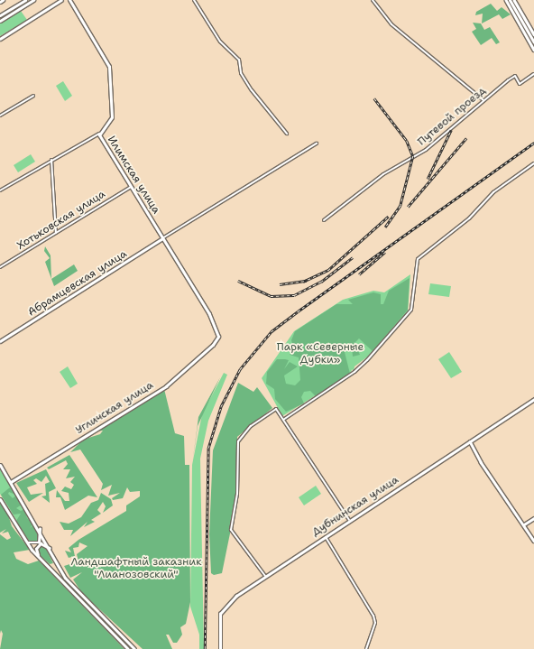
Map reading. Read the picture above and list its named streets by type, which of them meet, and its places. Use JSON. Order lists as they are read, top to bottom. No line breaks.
{"streets":{"street":["Путевой проезд","Илимская улица","Хотьковская улица","Абрамцевская улица","Угличская улица","Дубнинская улица"]},"crossings":[["Илимская улица","Хотьковская улица"],["Илимская улица","Абрамцевская улица"],["Илимская улица","Угличская улица"]],"parks":["Парк «Северные Дубки»","Ландшафтный заказник \"Лианозовский\""]}
